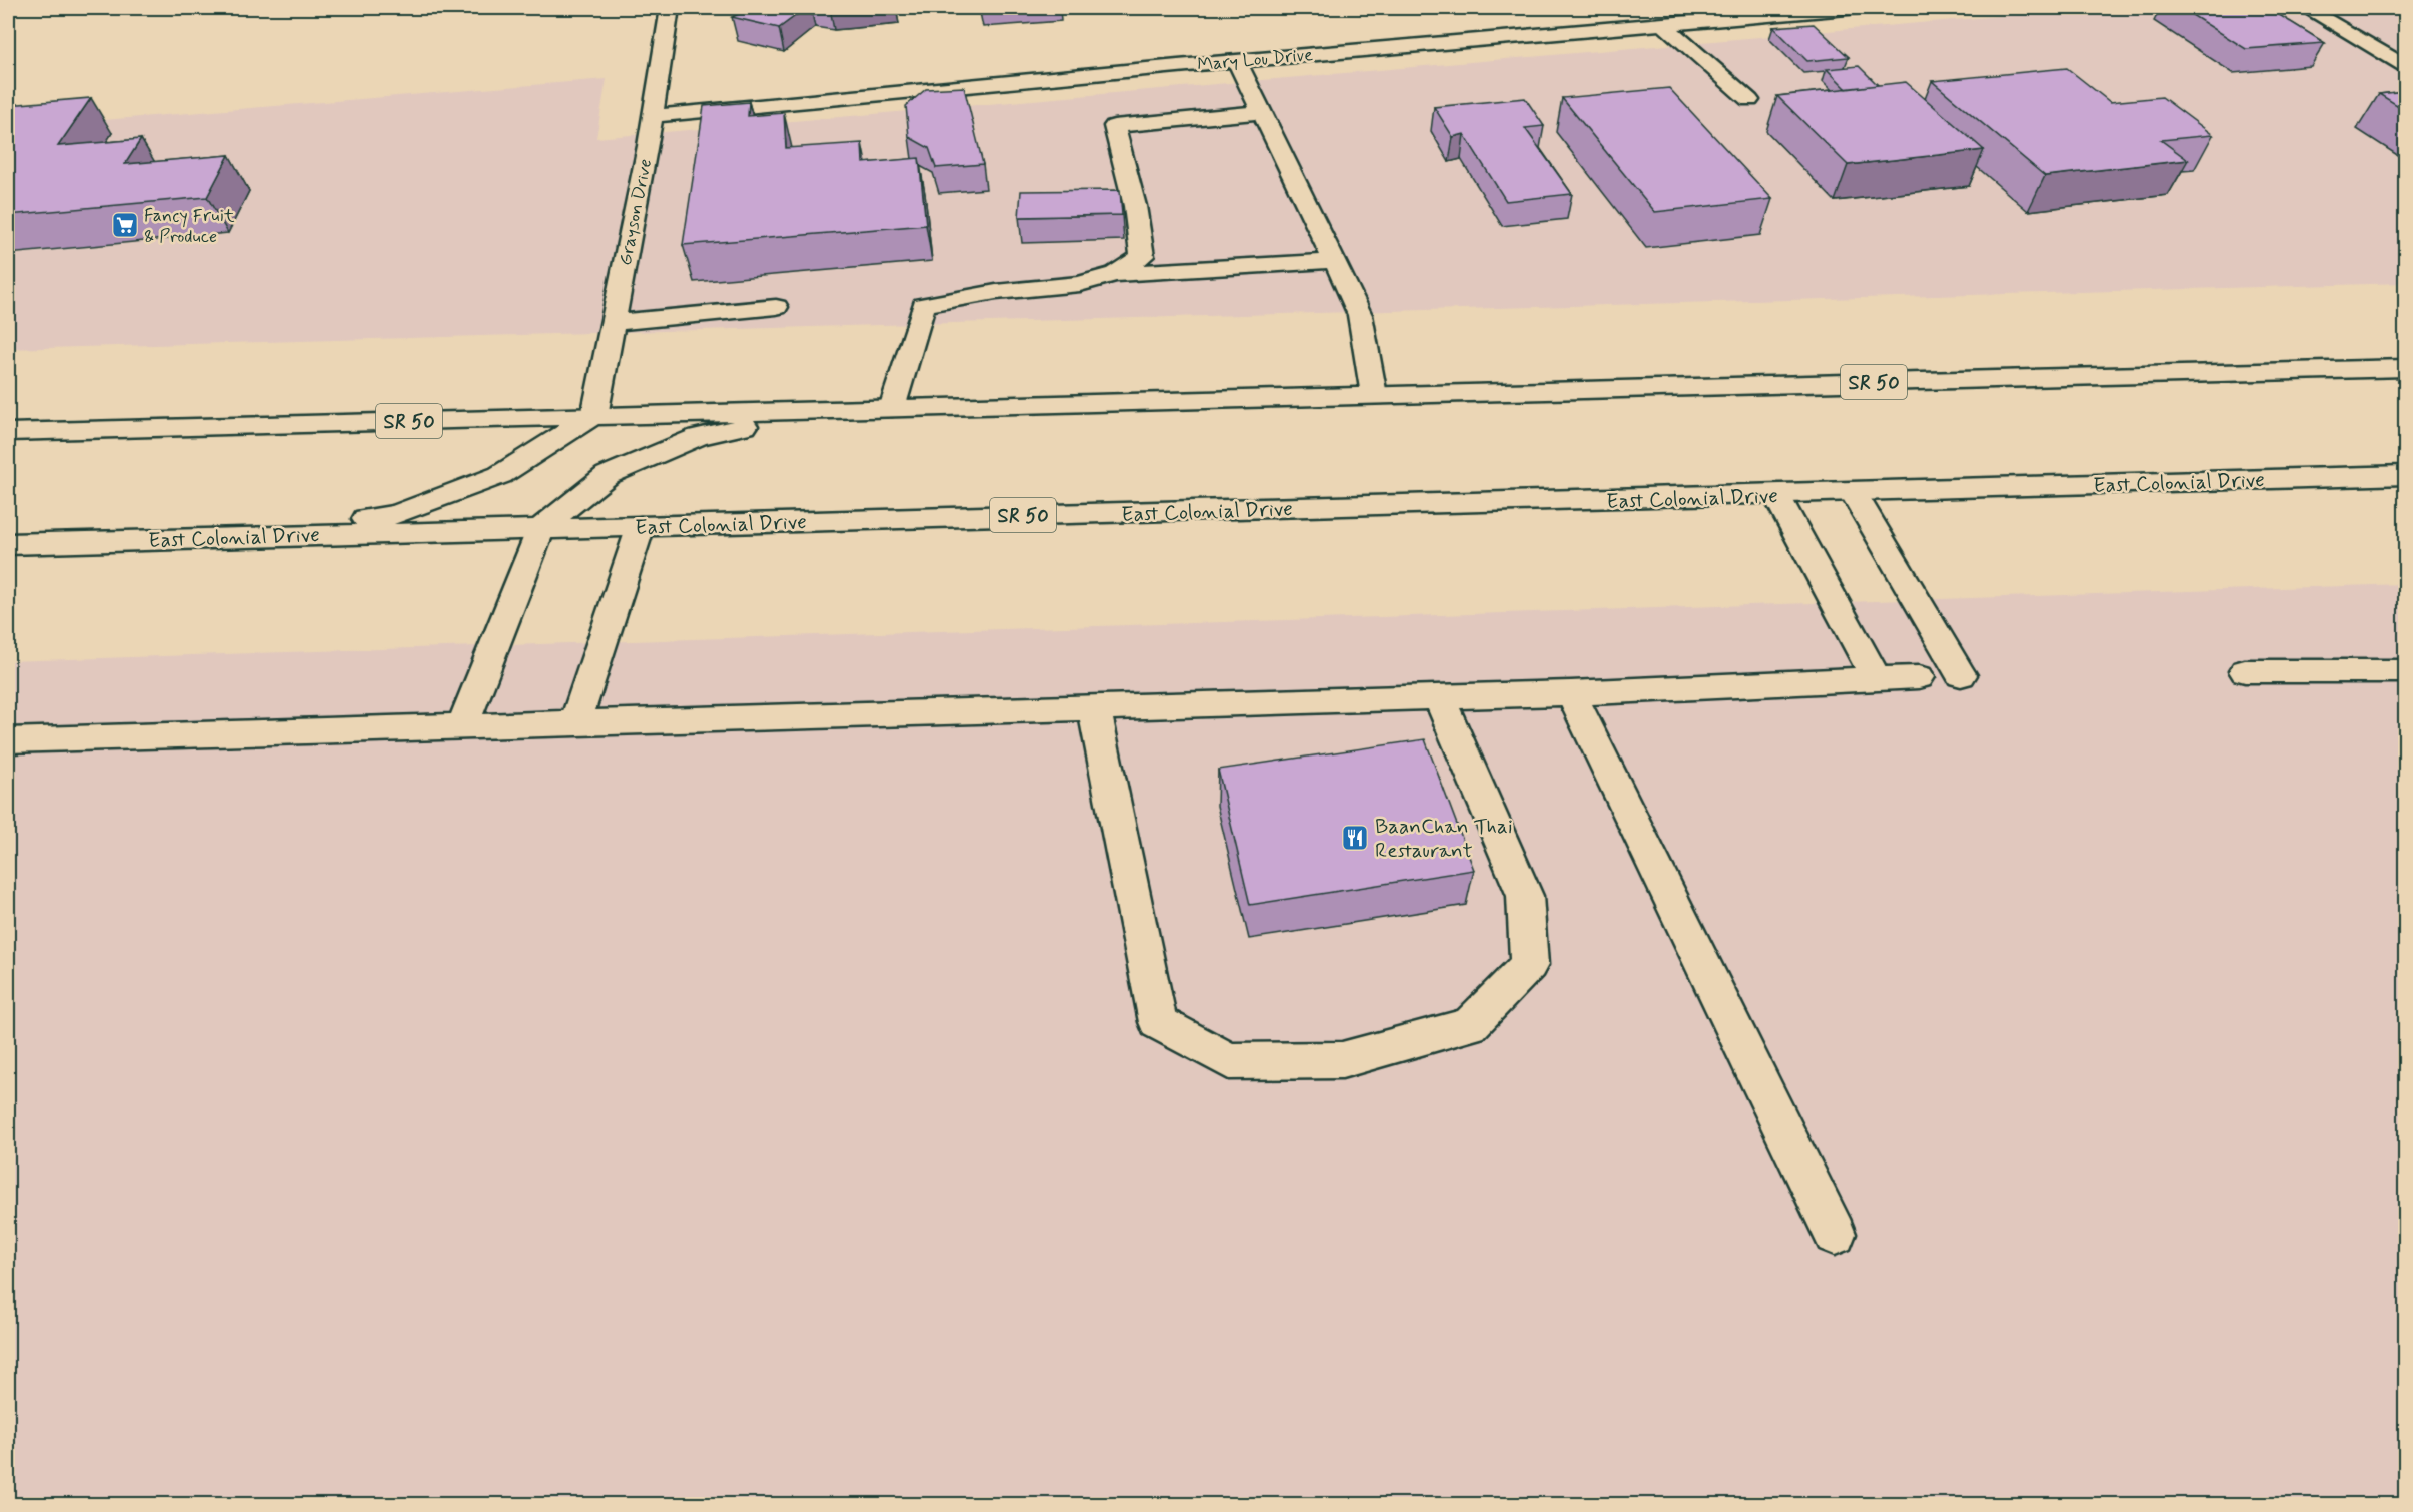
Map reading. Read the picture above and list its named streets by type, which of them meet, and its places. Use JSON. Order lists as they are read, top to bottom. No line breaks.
{"streets":{"main road":["Mary Lou Drive","Grayson Drive","SR 50","East Colonial Drive"]},"crossings":[["Mary Lou Drive","Grayson Drive"],["Grayson Drive","SR 50"]],"places":{"supermarket":["Fancy Fruit & Produce"],"restaurant":["BaanChan Thai Restaurant"]}}
